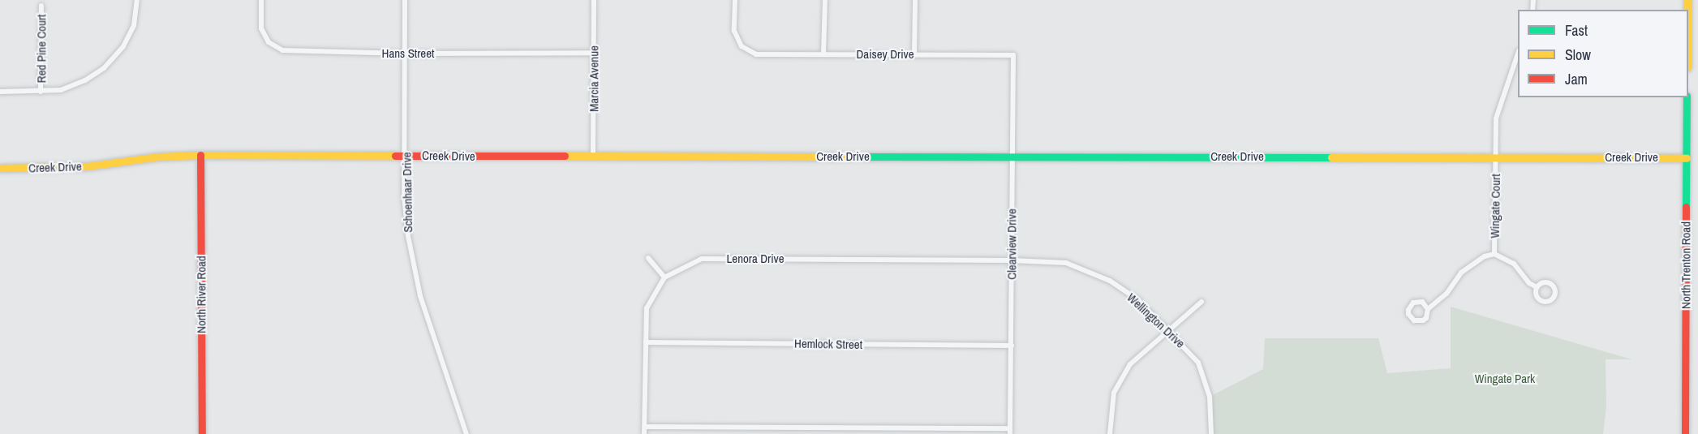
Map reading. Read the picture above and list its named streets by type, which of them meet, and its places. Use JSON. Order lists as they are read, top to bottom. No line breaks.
{"streets":{"street":["Red Pine Court","Hans Street","Daisey Drive","Marcia Avenue","Creek Drive","Schoenhaar Drive","Wingate Court","Clearview Drive","Lenora Drive","North Trenton Road","North River Road","Wellington Drive","Hemlock Street"]},"crossings":[["Hans Street","Marcia Avenue"],["Hans Street","Schoenhaar Drive"],["Daisey Drive","Clearview Drive"],["Marcia Avenue","Creek Drive"],["Creek Drive","Schoenhaar Drive"],["Creek Drive","Wingate Court"],["Creek Drive","Clearview Drive"],["Creek Drive","North Trenton Road"],["Creek Drive","North River Road"],["Clearview Drive","Lenora Drive"],["Clearview Drive","Wellington Drive"],["Clearview Drive","Hemlock Street"],["Lenora Drive","Wellington Drive"]],"parks":["Wingate Park"],"legend":["Fast","Slow","Jam"]}
